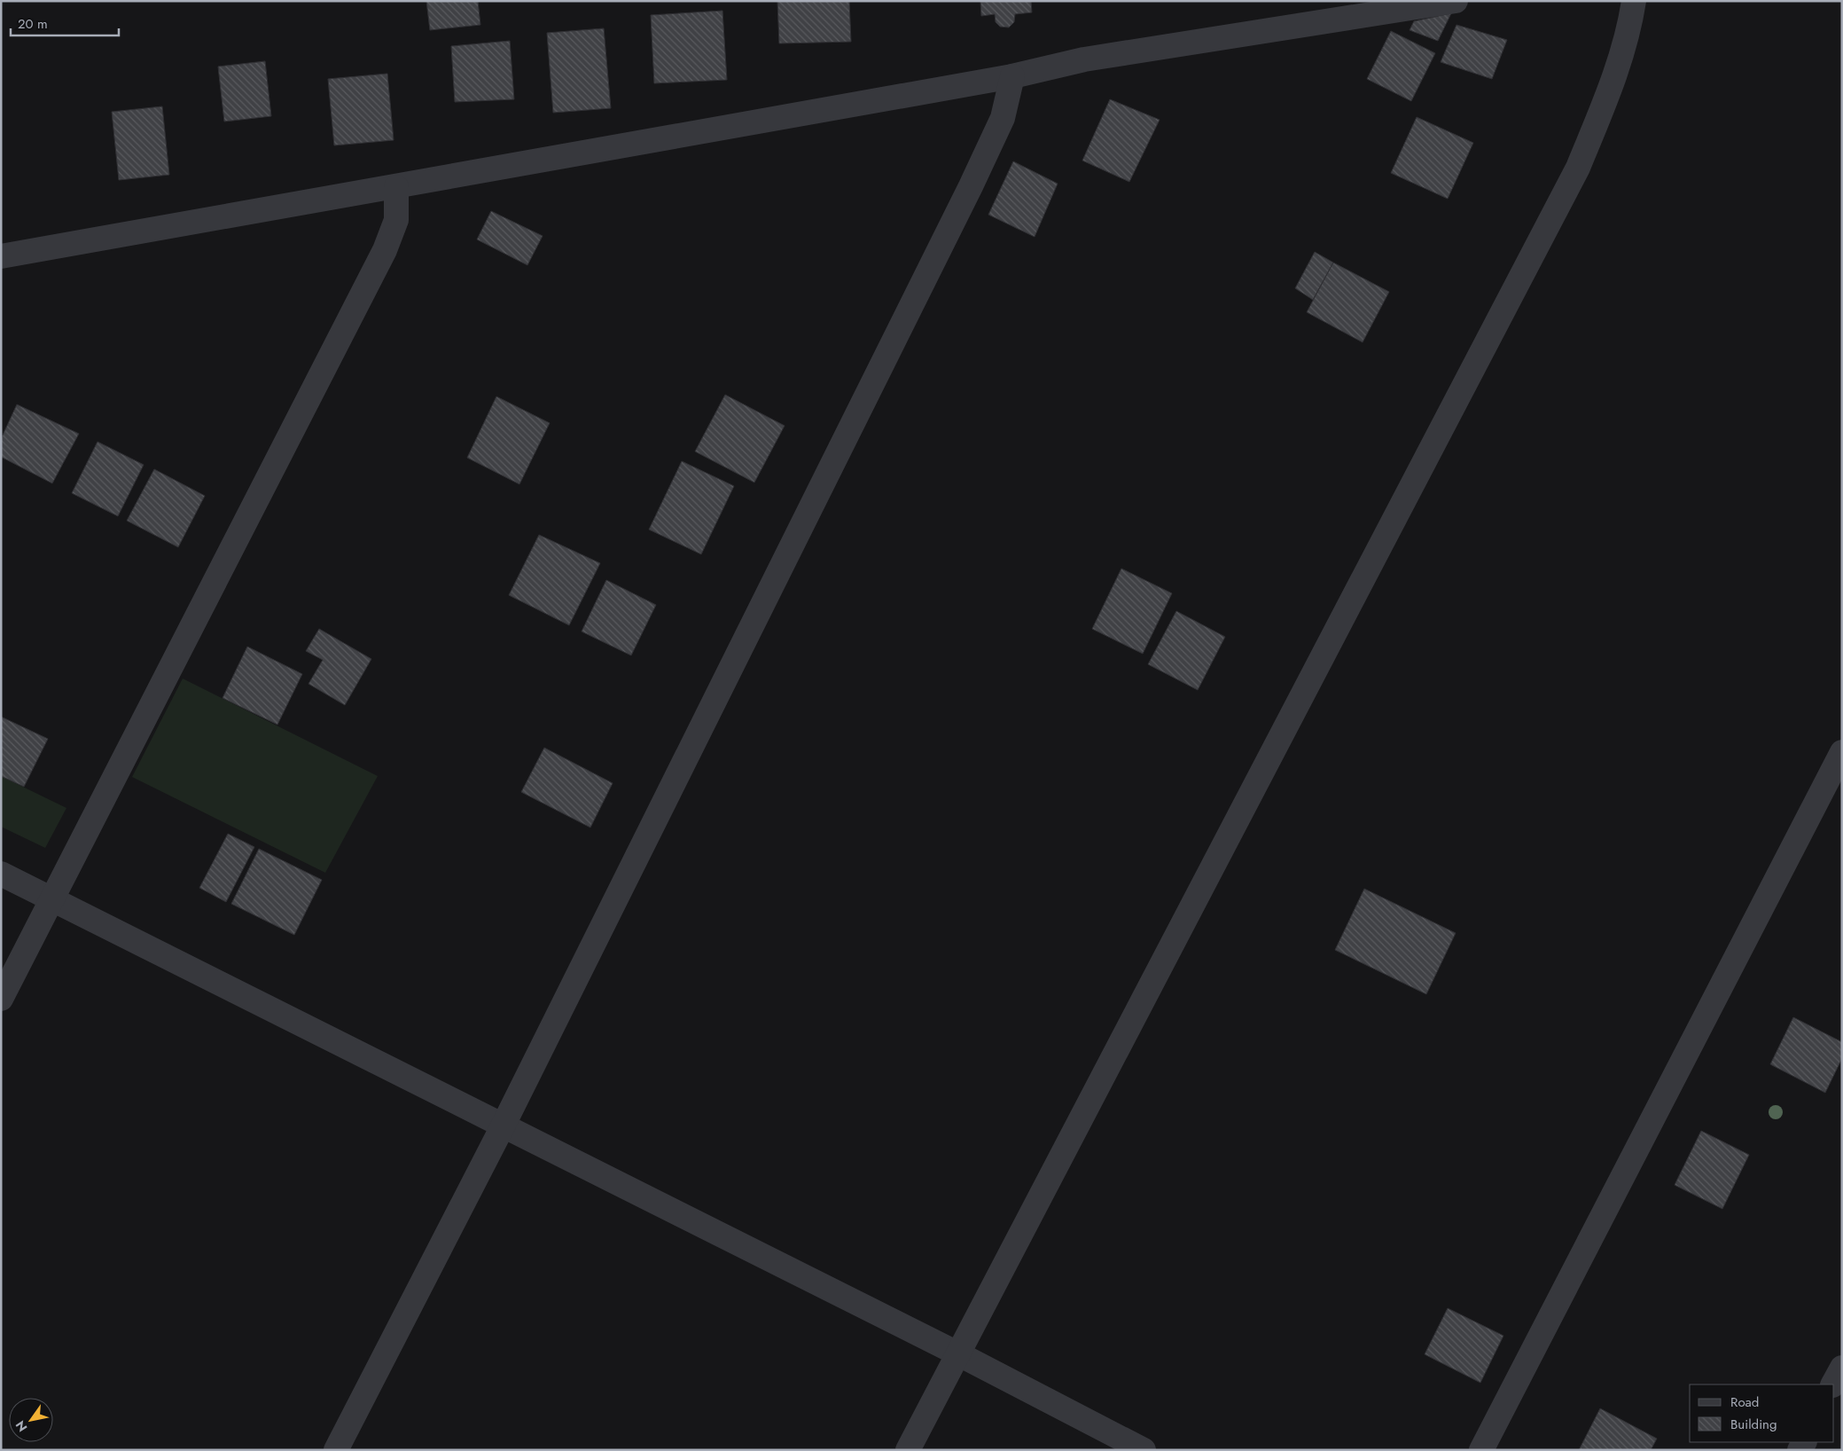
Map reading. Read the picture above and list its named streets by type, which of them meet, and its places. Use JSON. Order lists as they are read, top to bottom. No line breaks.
{"legend":["Road","Building"],"scale_bar":"20 m","north":"bottom left"}
